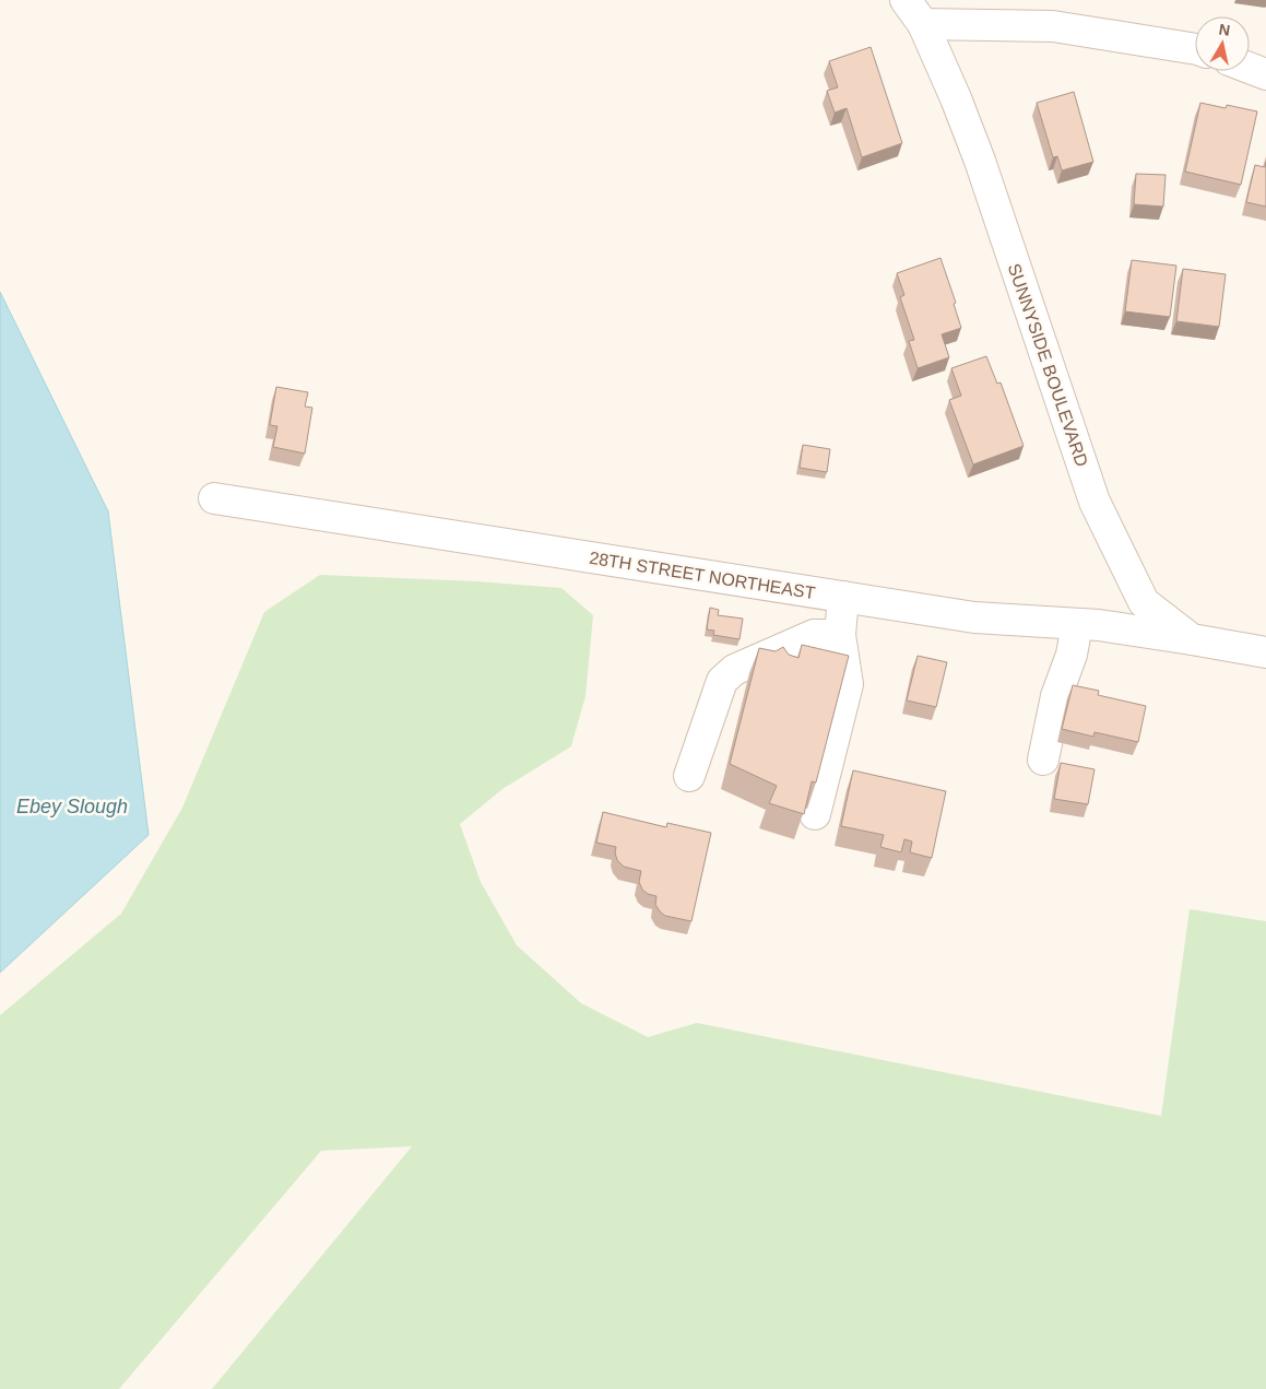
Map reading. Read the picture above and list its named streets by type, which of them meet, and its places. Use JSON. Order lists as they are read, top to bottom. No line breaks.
{"streets":{"street":["SUNNYSIDE BOULEVARD","28TH STREET NORTHEAST"]},"crossings":[["SUNNYSIDE BOULEVARD","28TH STREET NORTHEAST"]],"water":["Ebey Slough"],"north":"top"}
